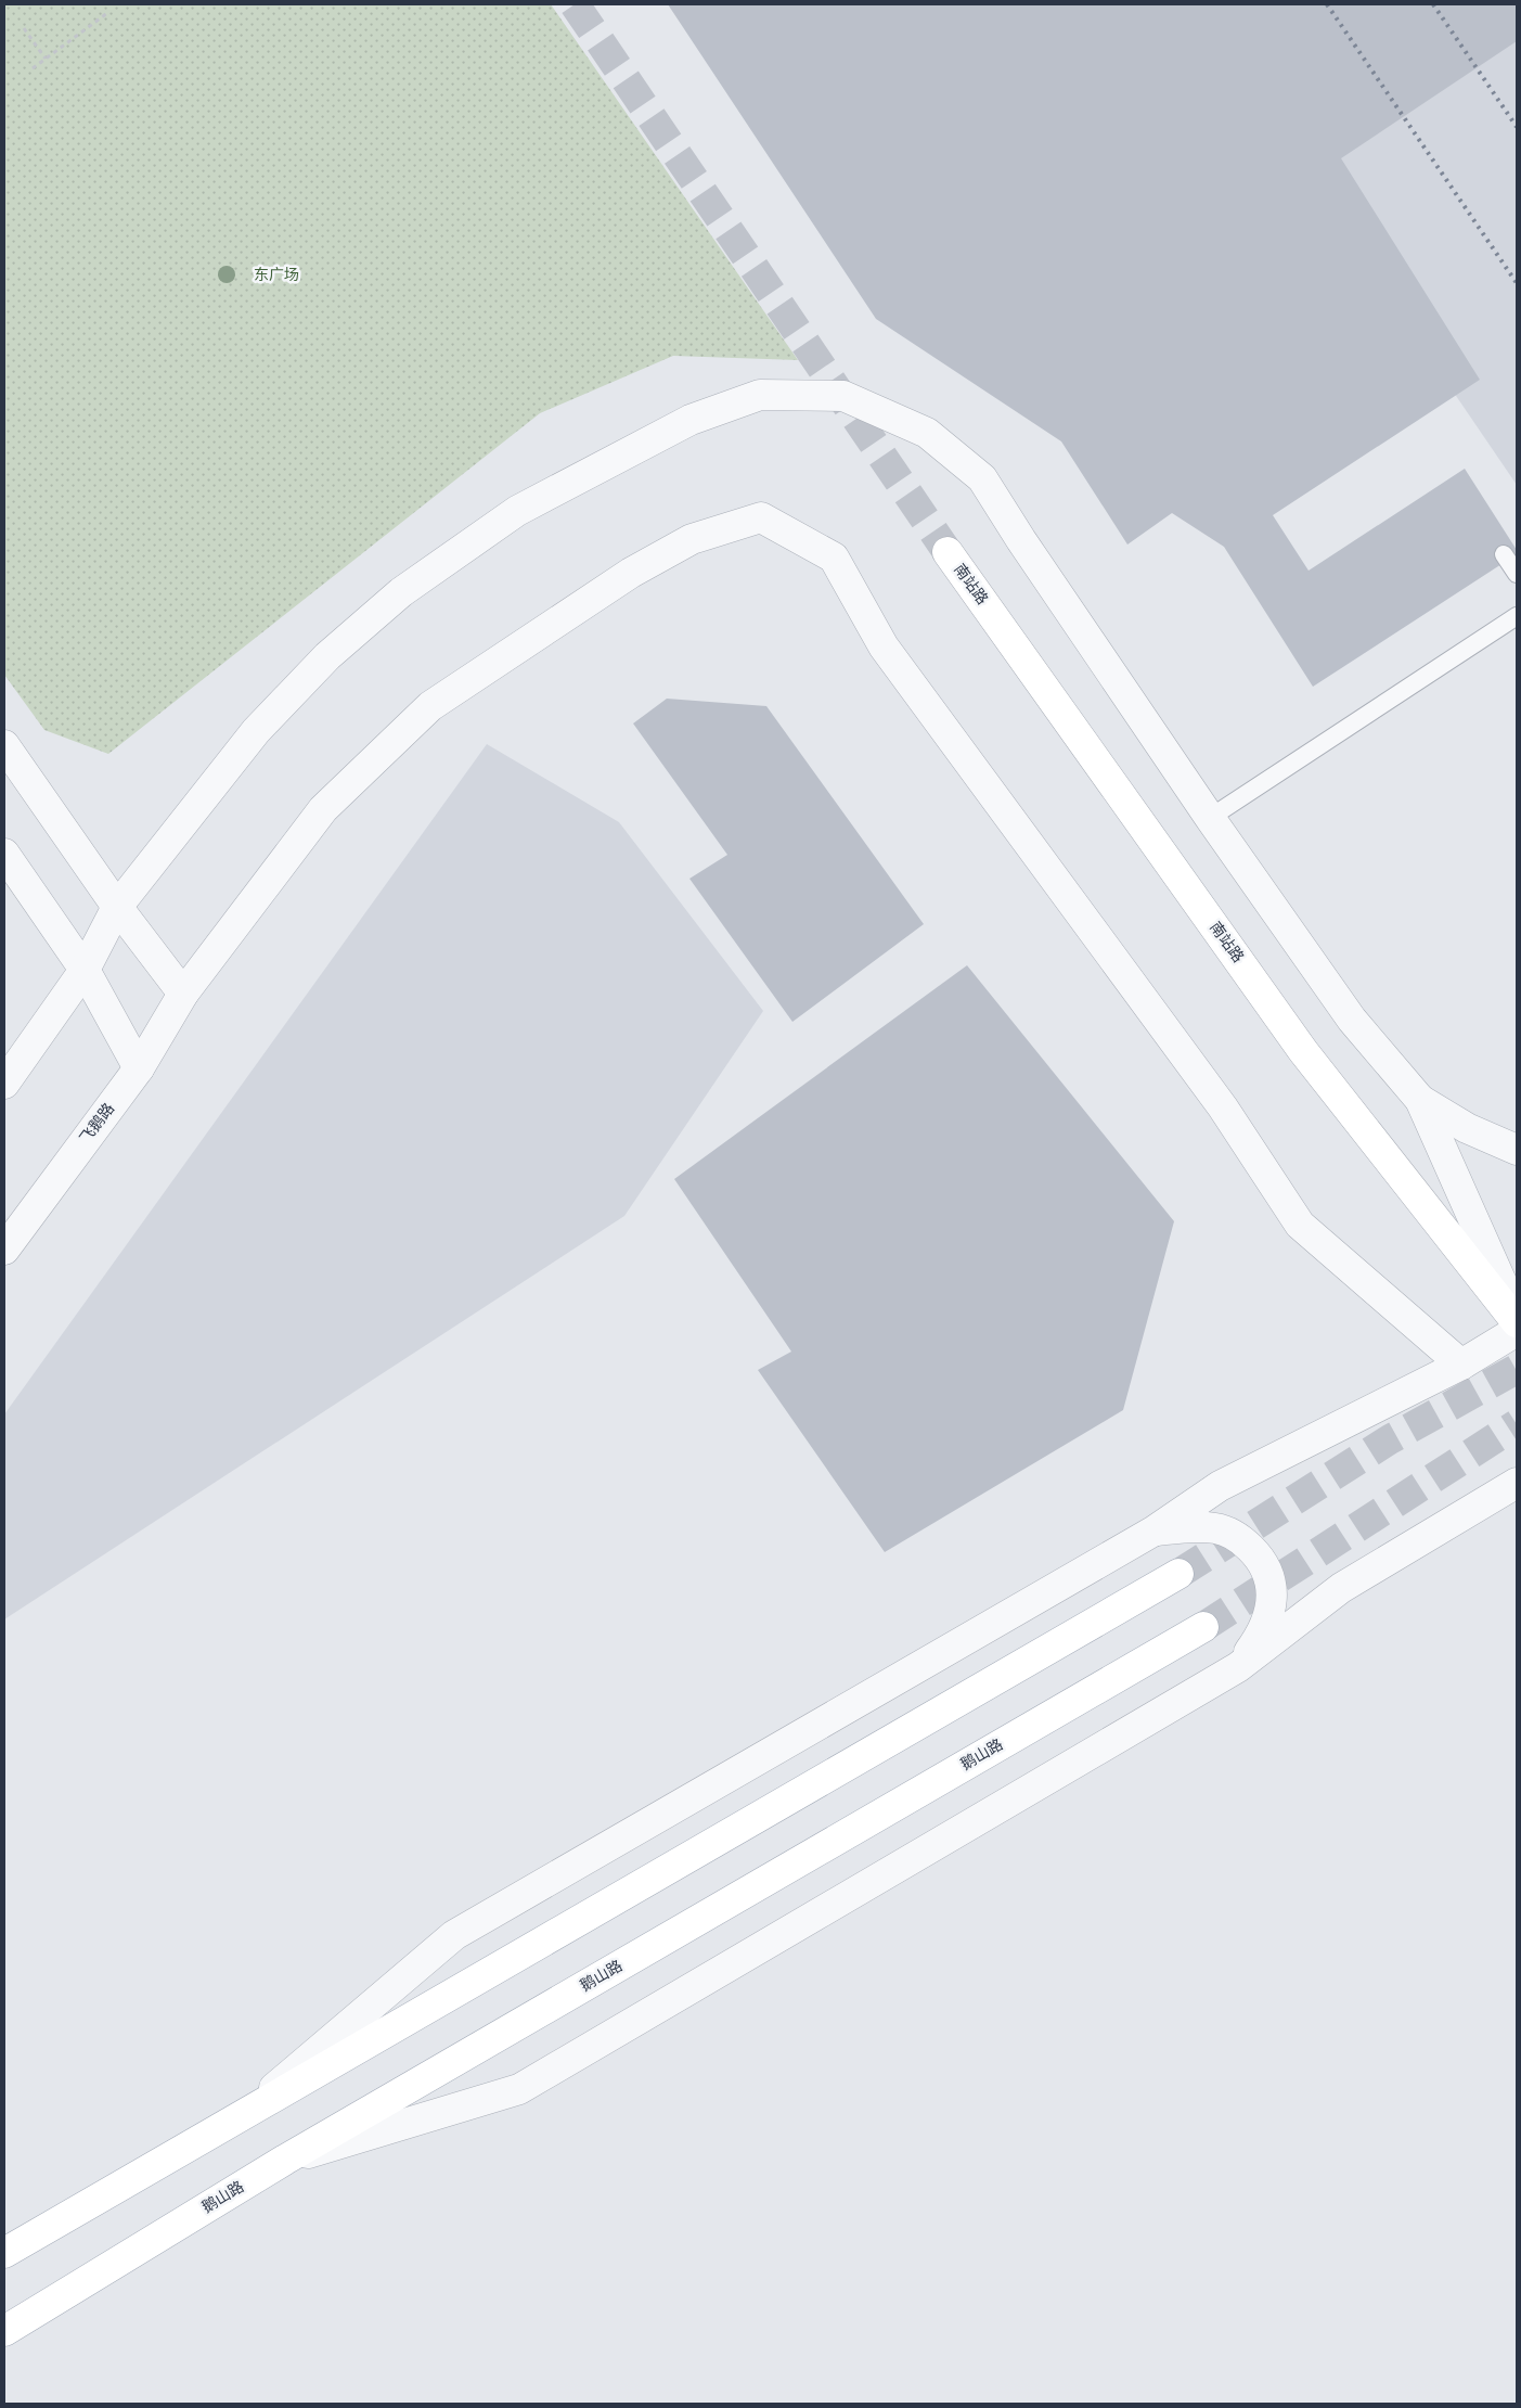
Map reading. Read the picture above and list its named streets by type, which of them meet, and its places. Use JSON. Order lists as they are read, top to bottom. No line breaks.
{"streets":{"main road":["南站路","鹅山路"],"street":["飞鹅路"]},"parks":["东广场"]}
